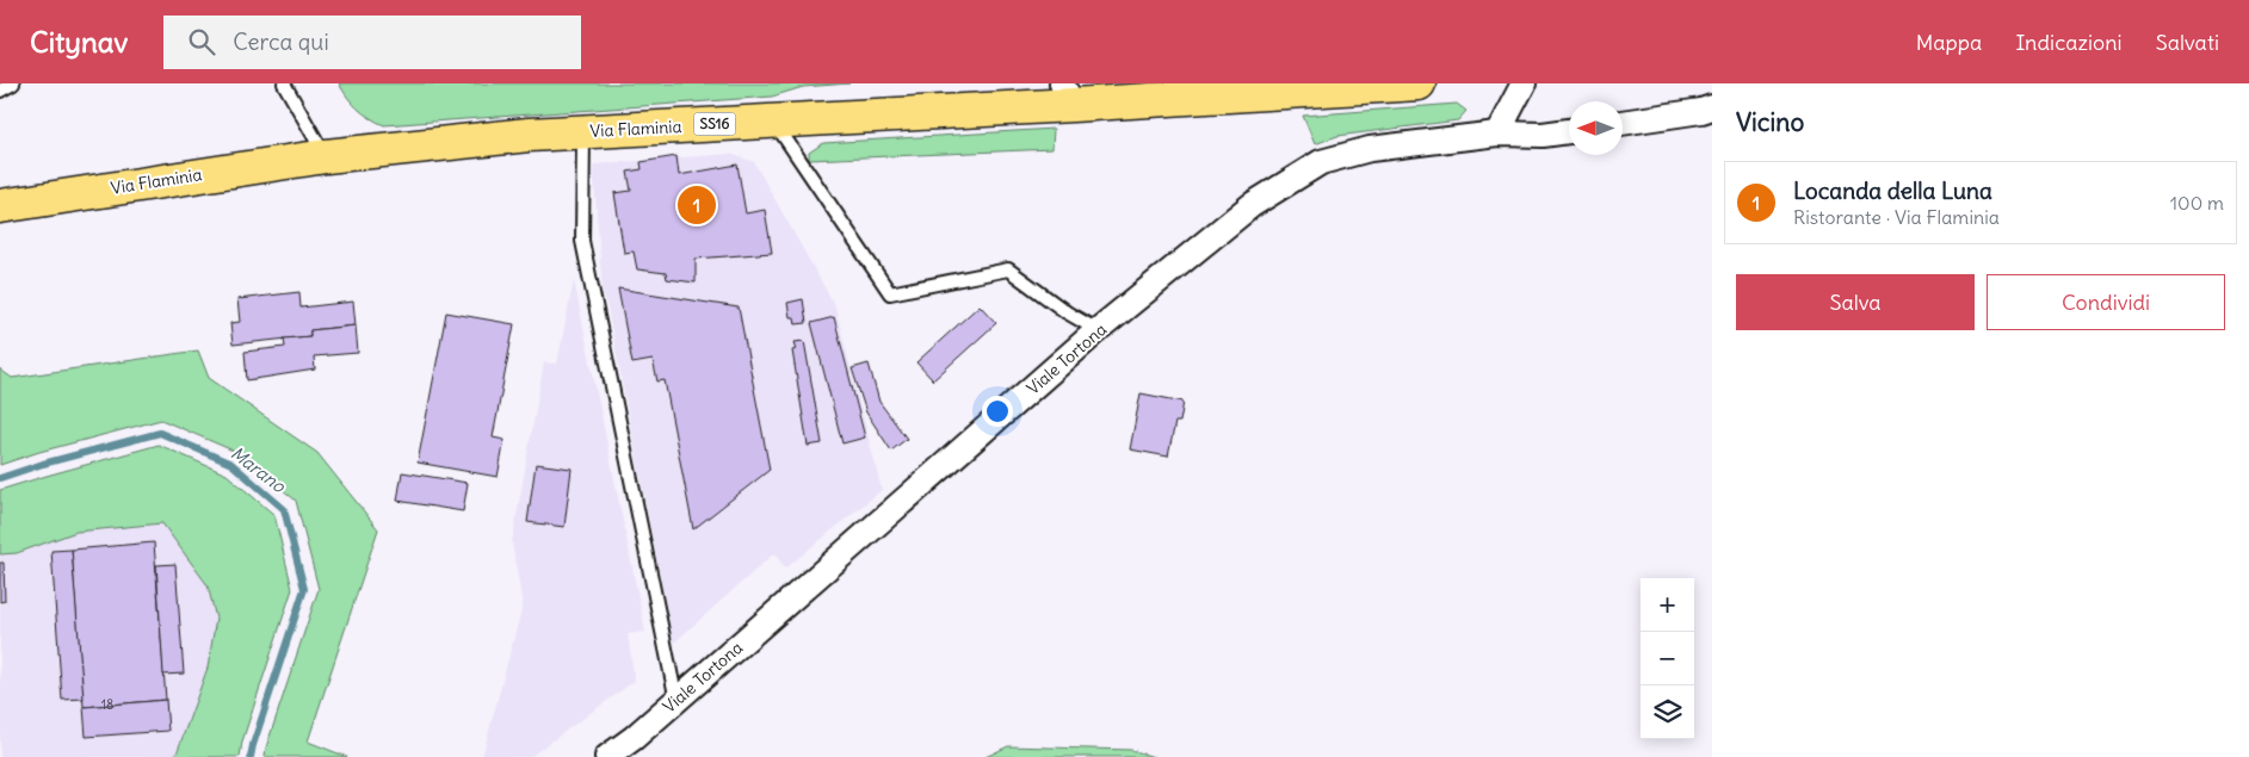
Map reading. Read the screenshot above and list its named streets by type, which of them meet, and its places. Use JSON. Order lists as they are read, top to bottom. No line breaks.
{"streets":{"main road":["SS16","Via Flaminia"],"street":["Viale Tortona"]},"water":["Marano"],"house_numbers":["18"],"north":"left","page":{"header":"Citynav","search":"Cerca qui","nav":["Mappa","Indicazioni","Salvati"],"heading":"Vicino","list":[{"mark":"1","name":"Locanda della Luna","note":"Ristorante · Via Flaminia","value":"100 m"}],"pins":"1","buttons":["Salva","Condividi"],"map_buttons":["+","−"]}}
